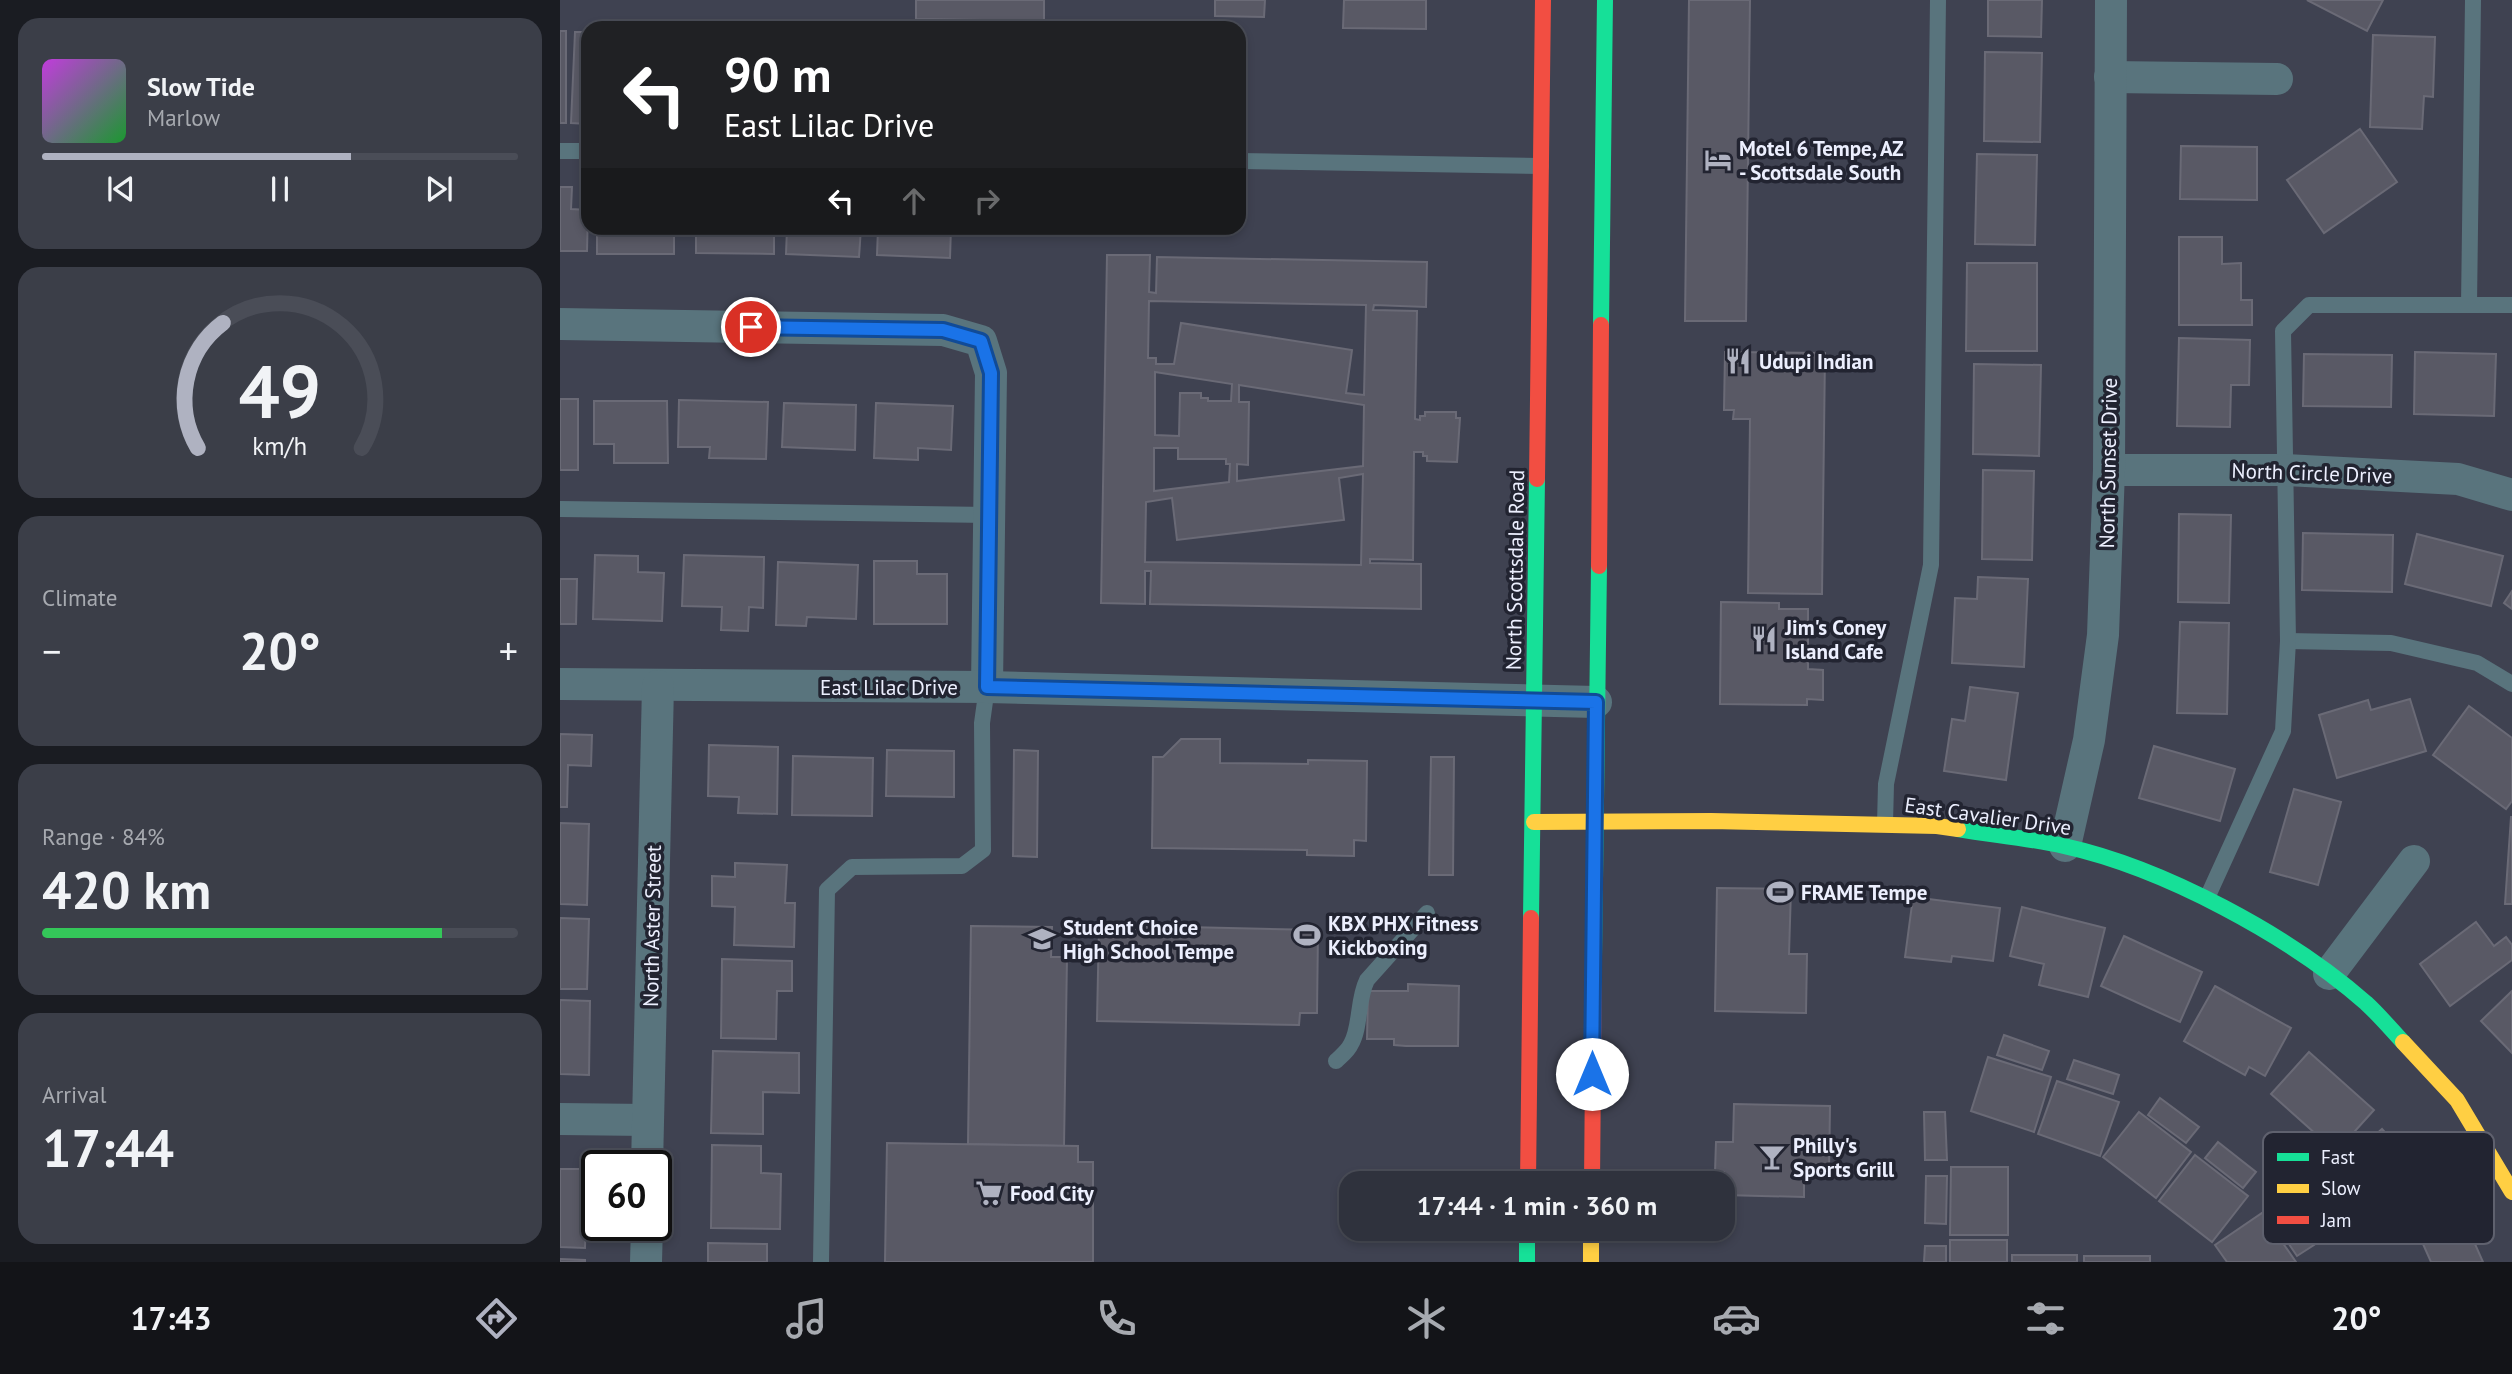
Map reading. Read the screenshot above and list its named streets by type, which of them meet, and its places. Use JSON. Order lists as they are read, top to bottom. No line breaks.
{"streets":{"main road":["North Scottsdale Road","East Cavalier Drive"],"street":["North Sunset Drive","North Circle Drive","East Lilac Drive","North Aster Street"]},"crossings":[["North Sunset Drive","North Circle Drive"],["North Sunset Drive","East Cavalier Drive"],["North Scottsdale Road","East Lilac Drive"],["North Scottsdale Road","East Cavalier Drive"],["East Lilac Drive","North Aster Street"]],"places":{"hotel":["Motel 6 Tempe, AZ - Scottsdale South"],"restaurant":["Udupi Indian","Jim's Coney Island Cafe"],"sports":["FRAME Tempe","KBX PHX Fitness Kickboxing"],"school or university":["Student Choice High School Tempe"],"bar":["Philly's Sports Grill"],"supermarket":["Food City"]},"legend":["Fast","Slow","Jam"],"page":{"turn":["90 m","East Lilac Drive"],"song":["Slow Tide","Marlow"],"tile":["Climate",["Range · 84%","420 km"],["Arrival","17:44"]],"heat":["−","20°","+"],"limit":"60","trip":"17:44 · 1 min · 360 m","tabs":["17:43","20°"],"gauge":["49","km/h"]}}
